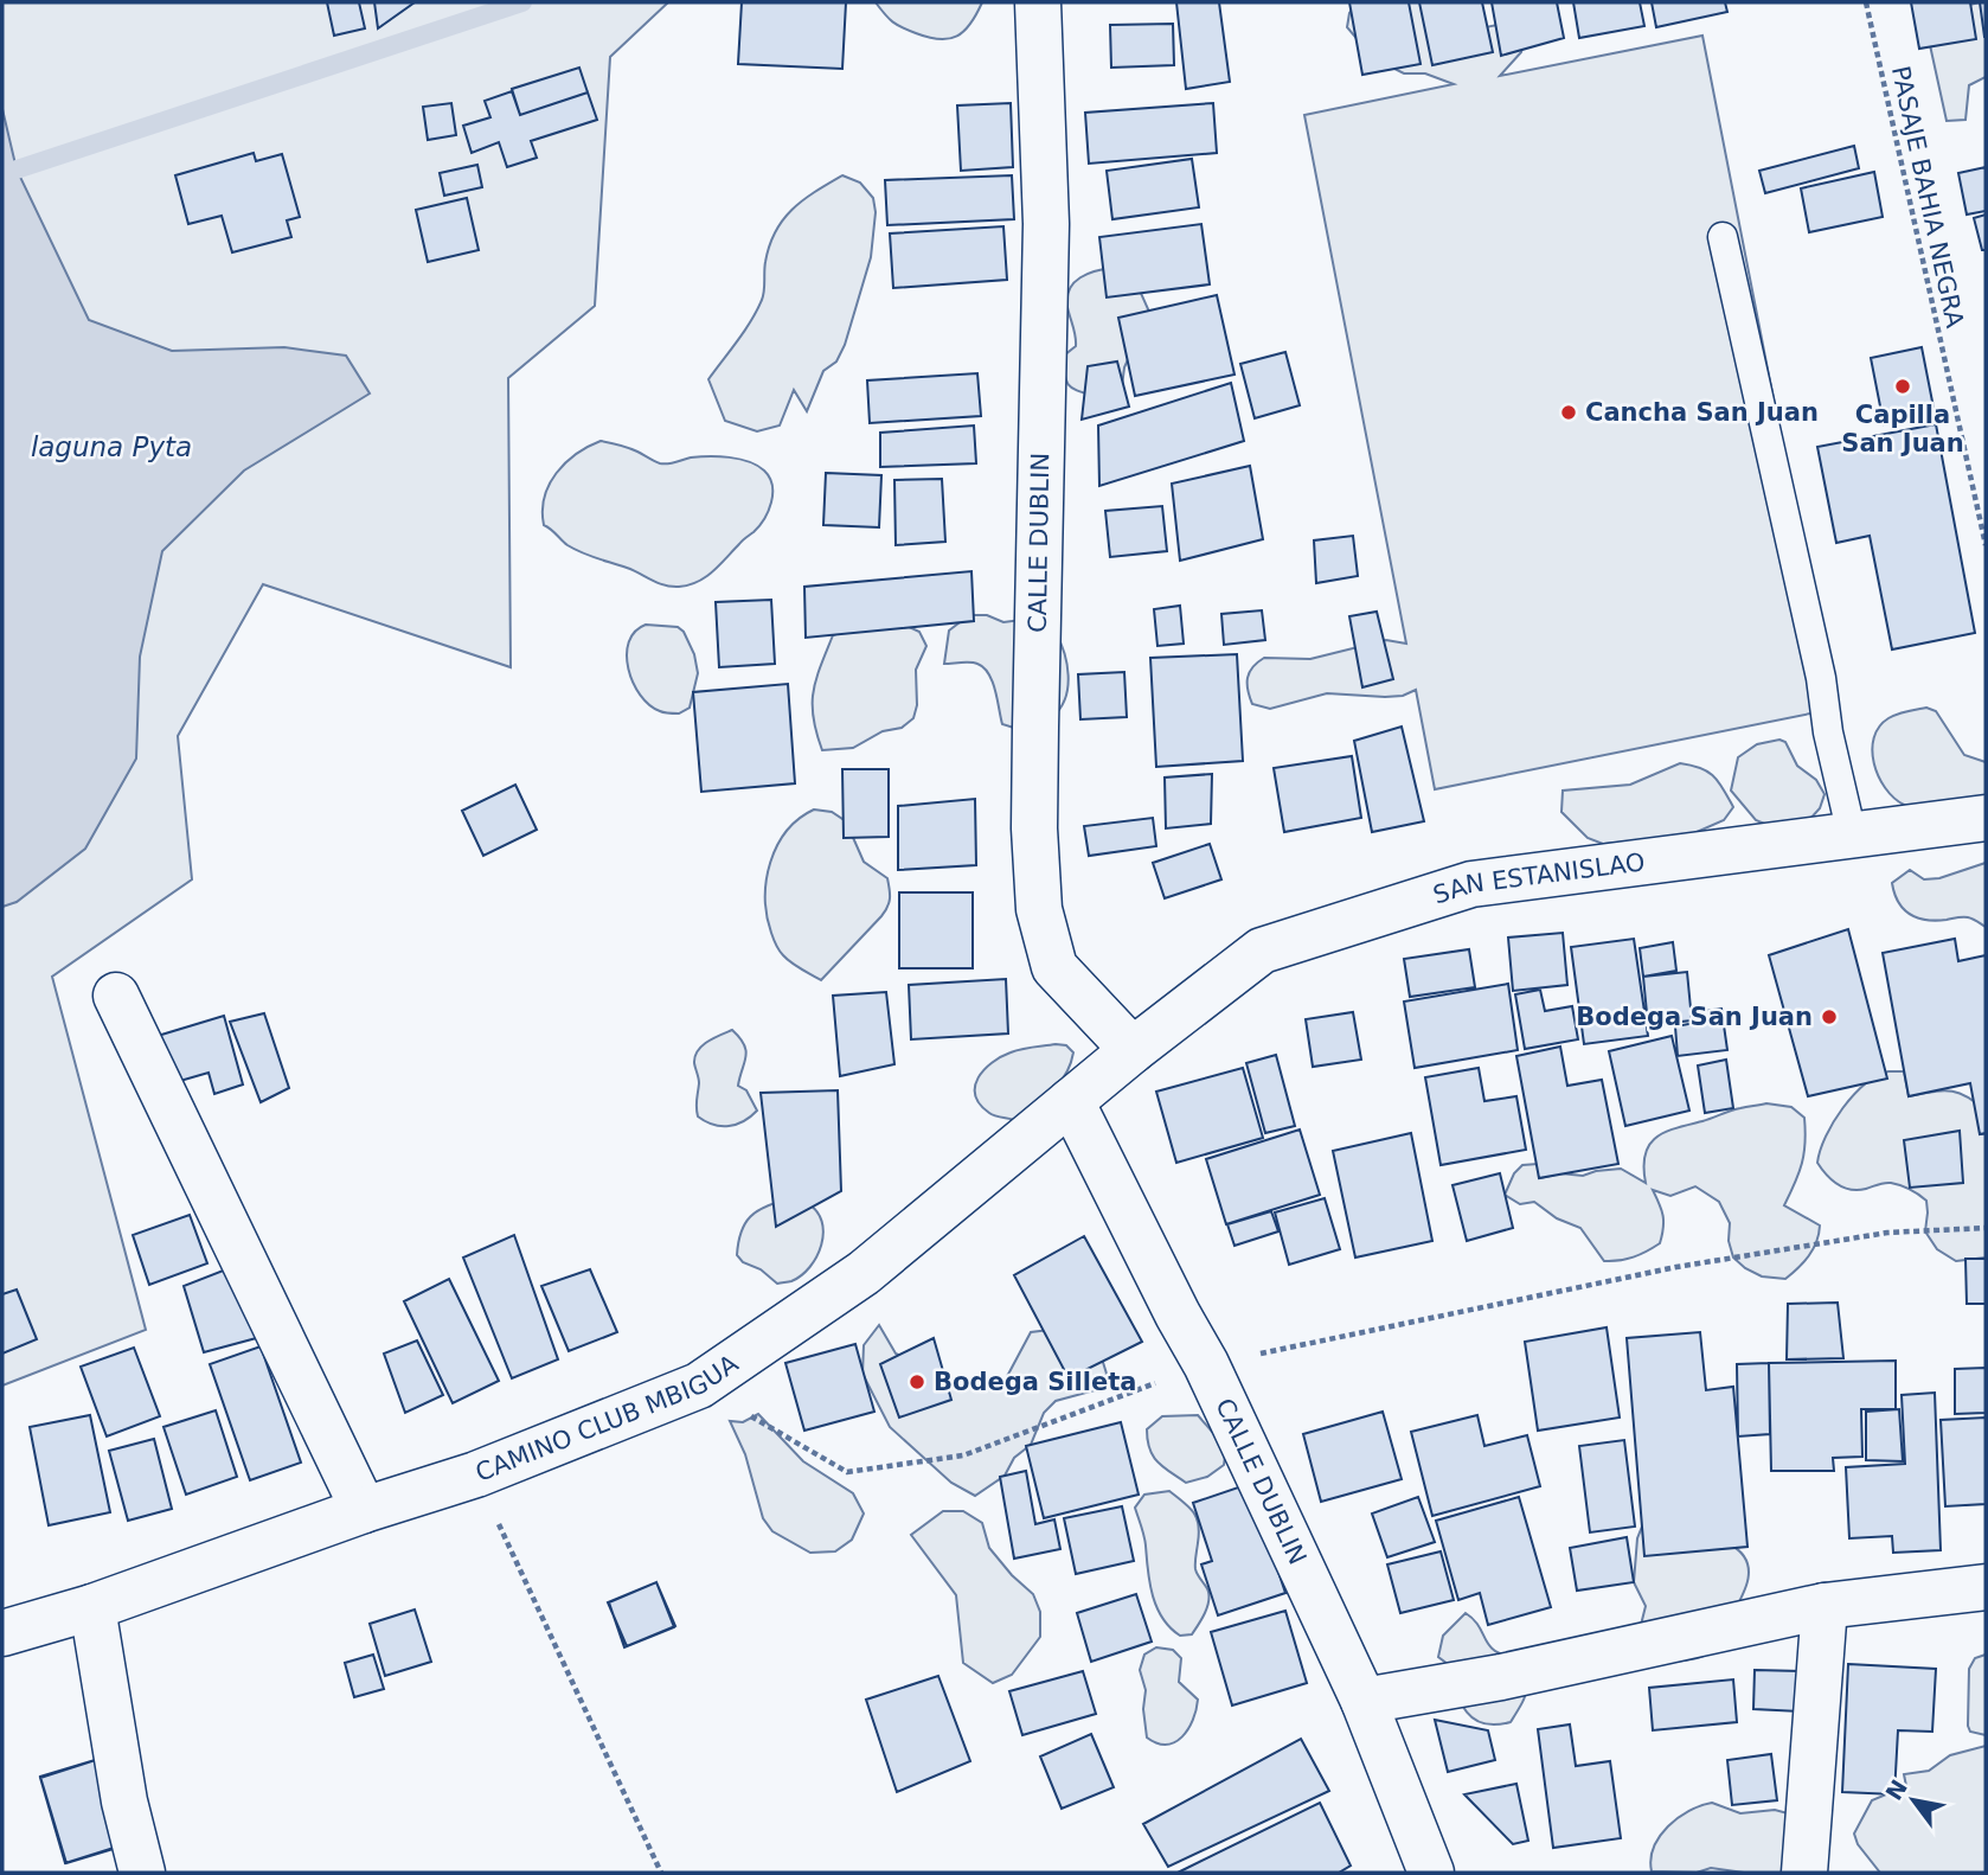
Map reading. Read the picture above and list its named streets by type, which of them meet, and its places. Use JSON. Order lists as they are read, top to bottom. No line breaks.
{"streets":{"street":["CALLE DUBLIN","SAN ESTANISLAO","CAMINO CLUB MBIGUA"],"path":["PASAJE BAHIA NEGRA"]},"crossings":[["CALLE DUBLIN","SAN ESTANISLAO"],["CALLE DUBLIN","CAMINO CLUB MBIGUA"],["SAN ESTANISLAO","CAMINO CLUB MBIGUA"]],"water":["laguna Pyta"],"places":["Capilla San Juan","Cancha San Juan","Bodega San Juan","Bodega Silleta"],"north":"top left"}
